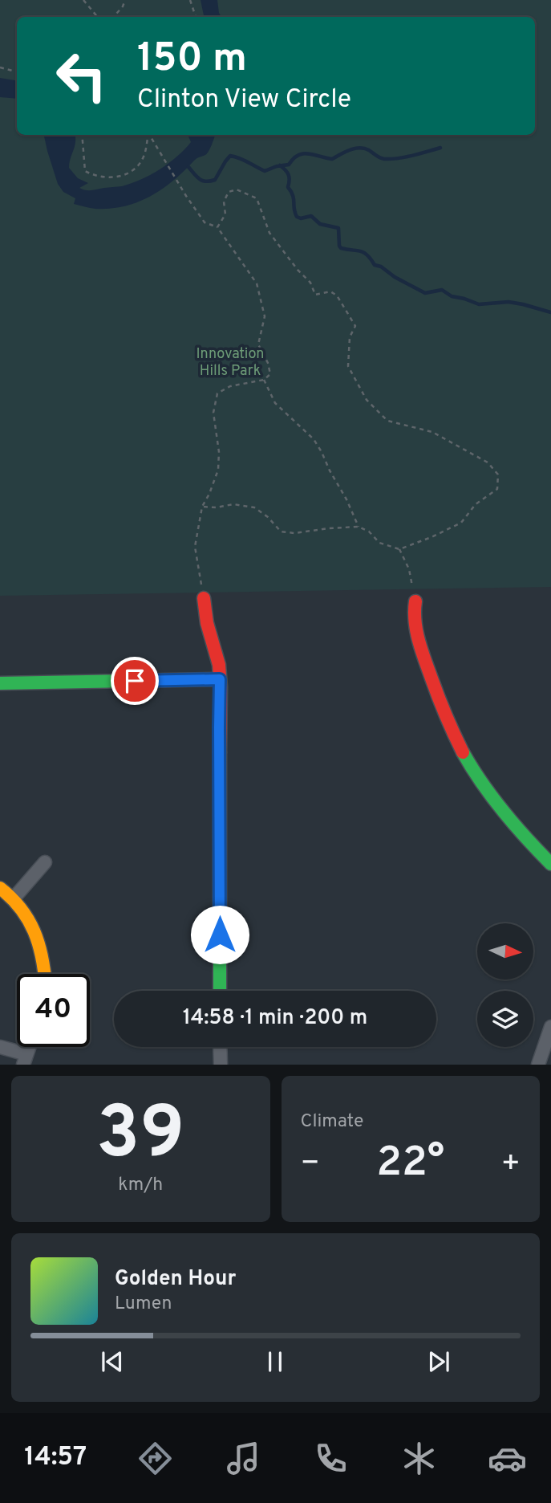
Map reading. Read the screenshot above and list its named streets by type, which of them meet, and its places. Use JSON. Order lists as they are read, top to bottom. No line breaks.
{"parks":["Innovation Hills Park"],"north":"right","page":{"turn":["150 m","Clinton View Circle"],"limit":"40","trip":"14:58 · 1 min · 200 m","tile":[["39","km/h"],"Climate"],"heat":["−","22°","+"],"song":["Golden Hour","Lumen"],"tabs":"14:57"}}
